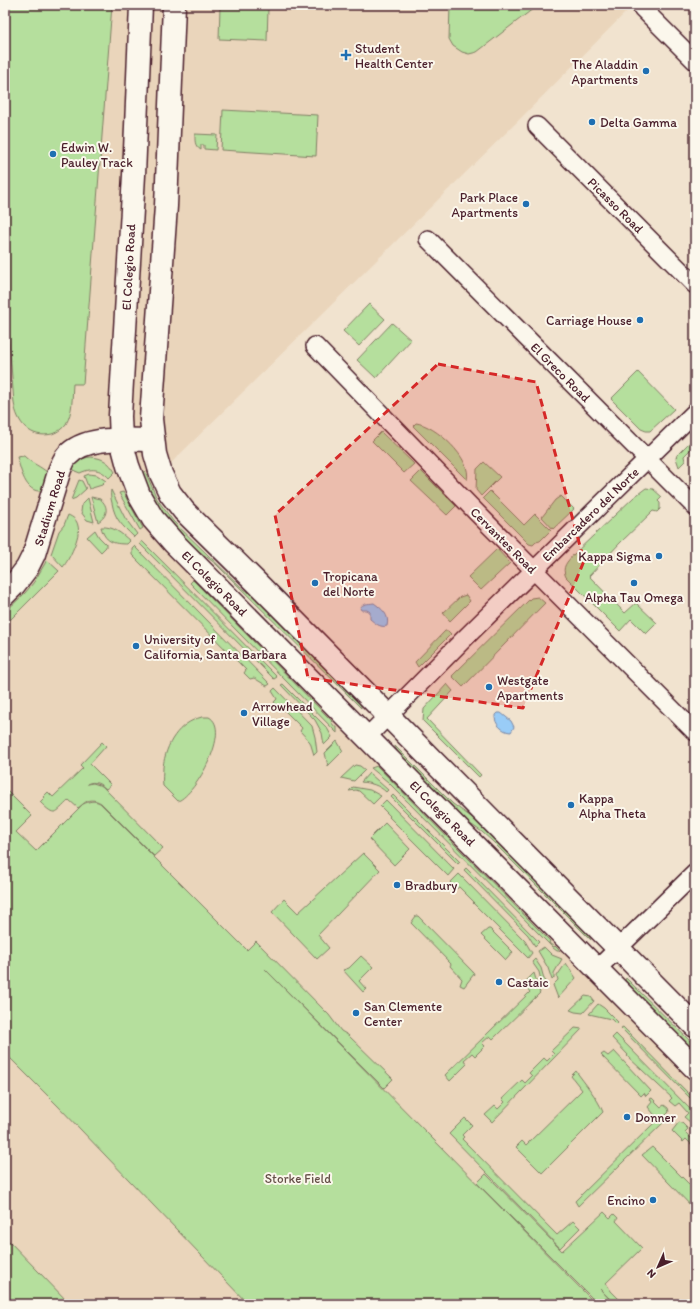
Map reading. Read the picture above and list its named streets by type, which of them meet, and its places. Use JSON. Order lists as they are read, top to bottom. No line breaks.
{"streets":{"main road":["El Colegio Road","Stadium Road"],"street":["Picasso Road","El Greco Road","Embarcadero del Norte","Cervantes Road"]},"crossings":[["El Colegio Road","Stadium Road"],["El Colegio Road","Embarcadero del Norte"],["El Greco Road","Embarcadero del Norte"],["Embarcadero del Norte","Cervantes Road"]],"parks":["Storke Field"],"places":{"health":["Student Health Center"],"other":["The Aladdin Apartments","Delta Gamma","Edwin W. Pauley Track","Park Place Apartments","Carriage House","Kappa Sigma","Tropicana del Norte","Alpha Tau Omega","University of California, Santa Barbara","Westgate Apartments","Arrowhead Village","Kappa Alpha Theta","Bradbury","Castaic","San Clemente Center","Donner","Encino"]},"north":"bottom left"}
